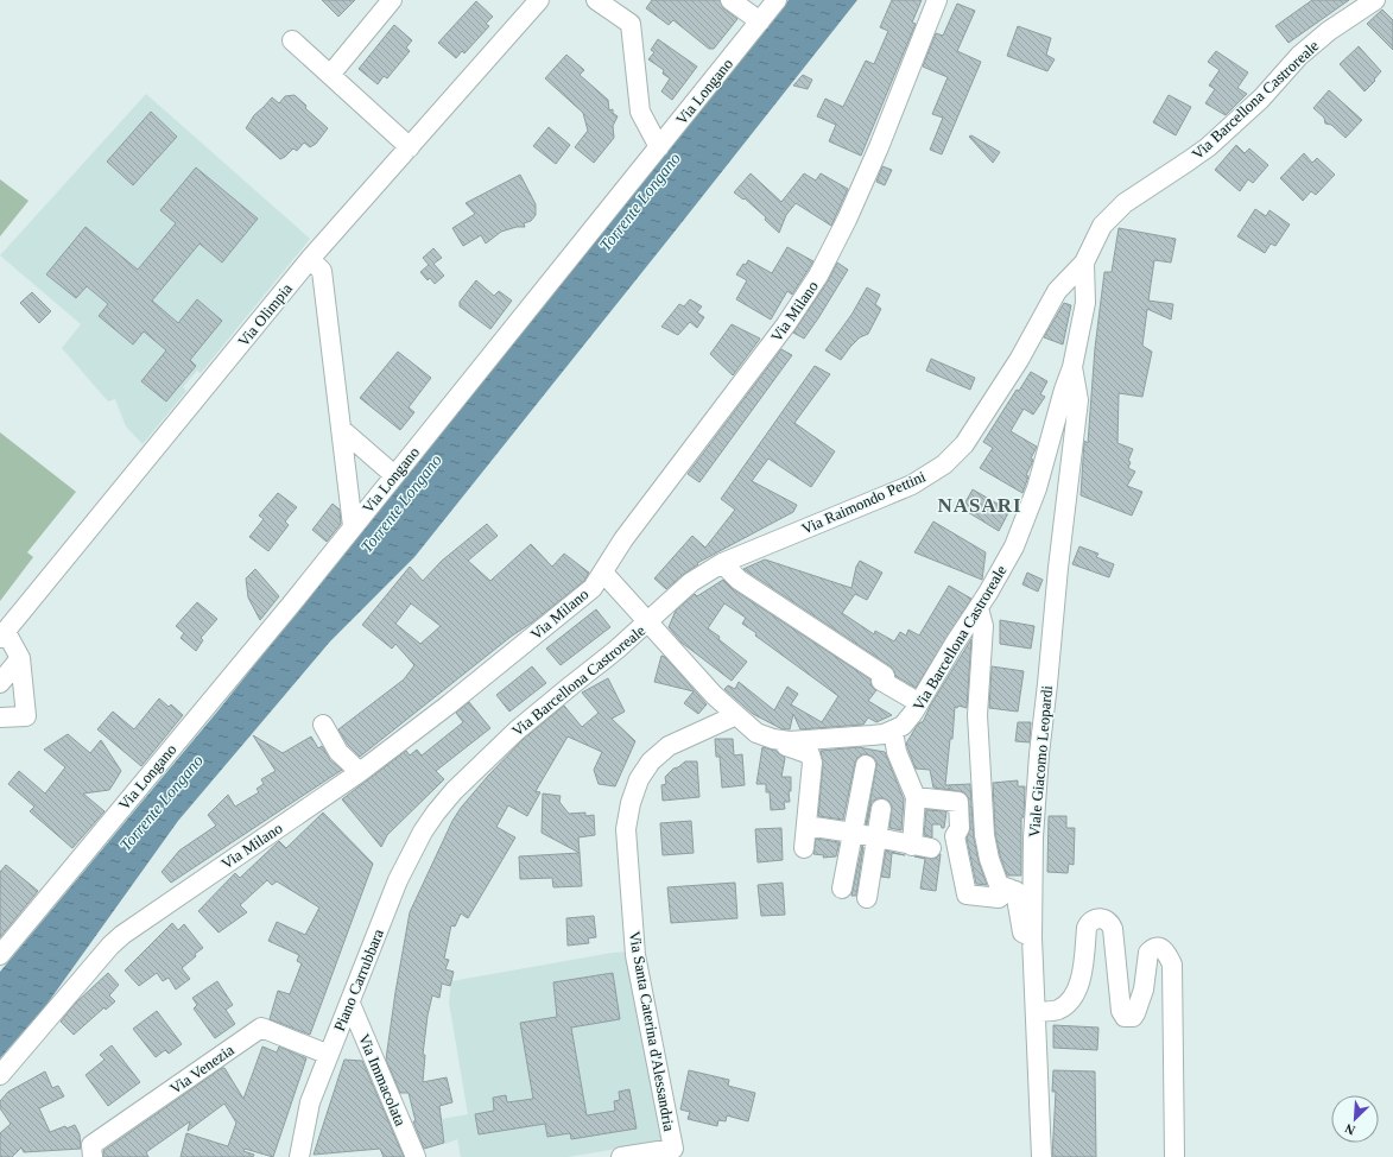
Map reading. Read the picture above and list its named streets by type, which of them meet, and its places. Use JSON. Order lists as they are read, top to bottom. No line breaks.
{"streets":{"street":["Via Longano","Via Barcellona Castroreale","Via Milano","Via Olimpia","Via Raimondo Pettini","Viale Giacomo Leopardi","Piano Carrubbara","Via Santa Caterina d'Alessandria","Via Venezia","Via Immacolata"]},"crossings":[["Via Barcellona Castroreale","Via Raimondo Pettini"],["Via Barcellona Castroreale","Viale Giacomo Leopardi"],["Via Barcellona Castroreale","Piano Carrubbara"],["Via Barcellona Castroreale","Via Santa Caterina d'Alessandria"],["Piano Carrubbara","Via Venezia"],["Piano Carrubbara","Via Immacolata"]],"districts":["NASARI"],"water":["Torrente Longano"],"north":"bottom left"}
